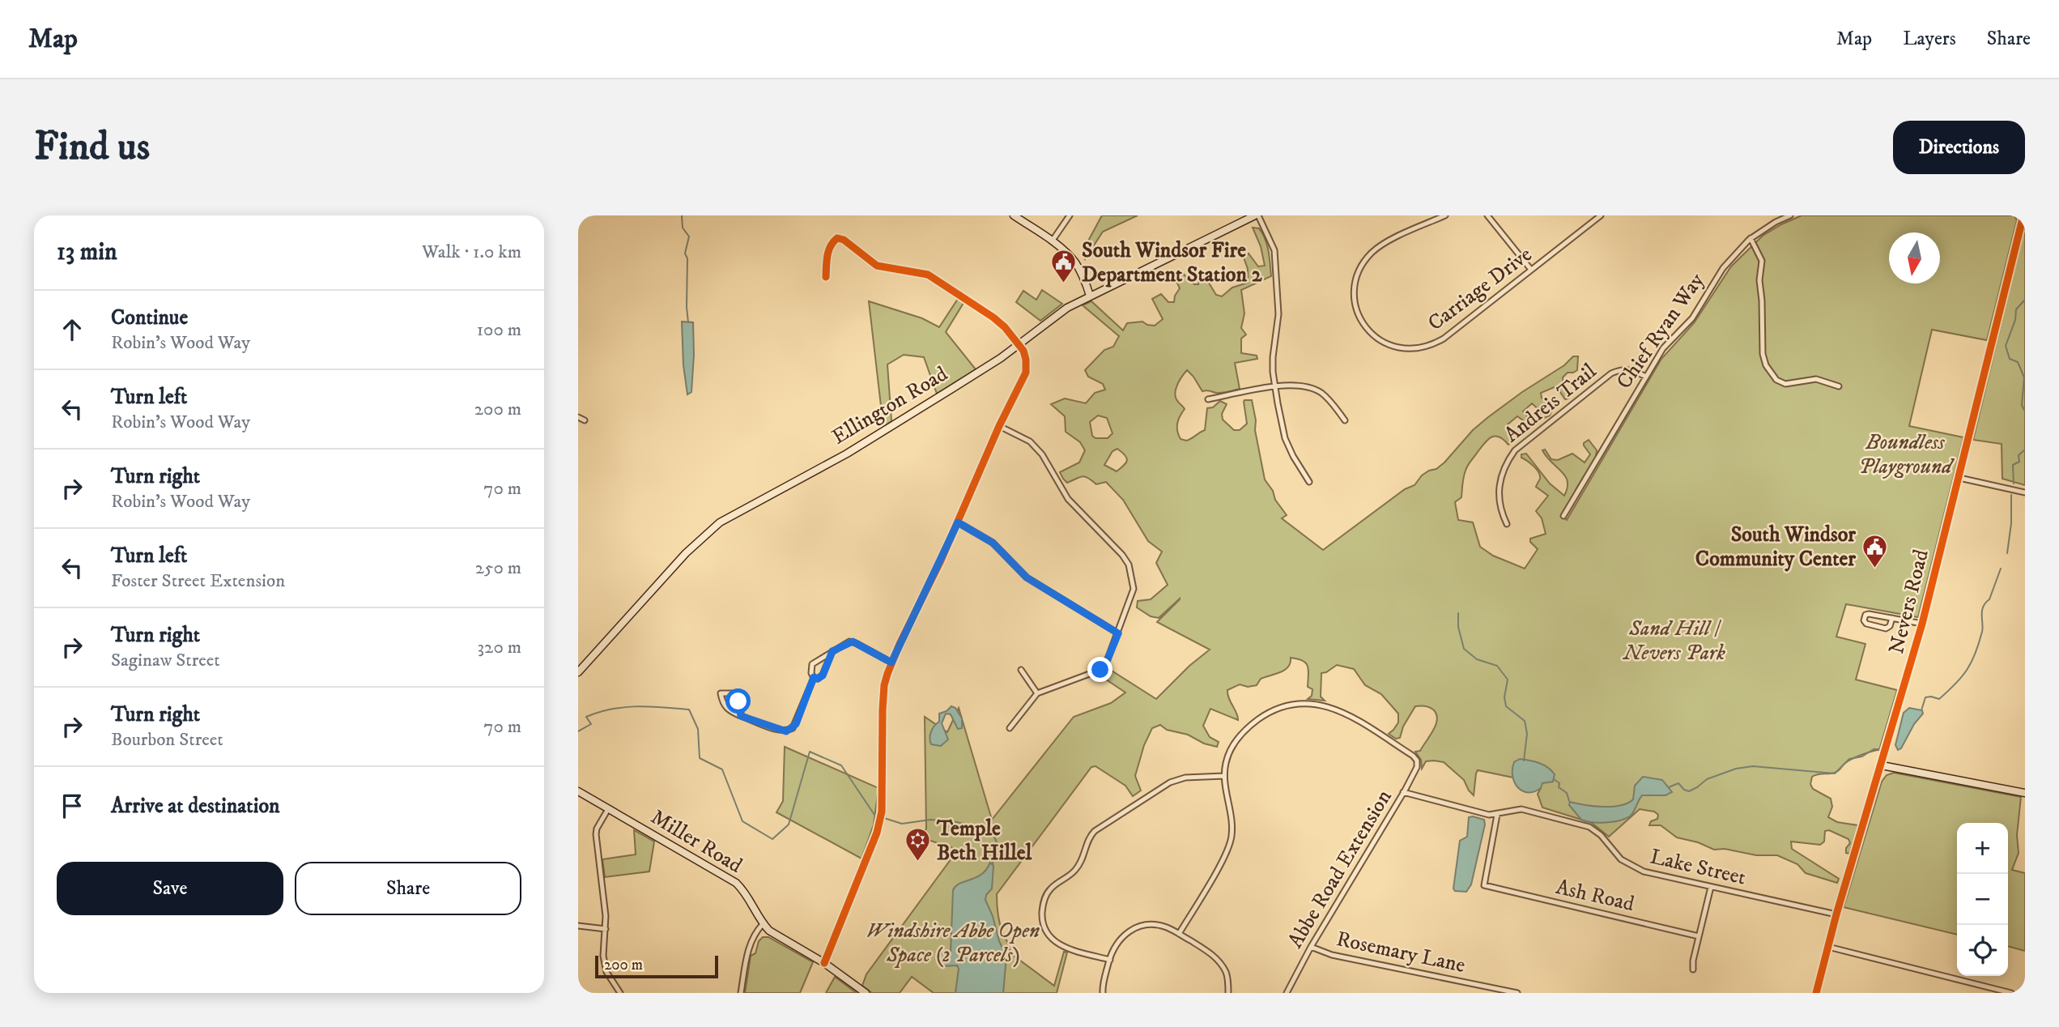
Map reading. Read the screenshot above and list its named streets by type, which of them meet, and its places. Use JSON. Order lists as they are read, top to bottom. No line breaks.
{"streets":{"street":["Carriage Drive","Chief Ryan Way","Andreis Trail","Ellington Road","Nevers Road","Miller Road","Lake Street","Abbe Road Extension","Ash Road","Rosemary Lane"]},"crossings":[["Chief Ryan Way","Andreis Trail"],["Nevers Road","Lake Street"],["Lake Street","Abbe Road Extension"],["Lake Street","Ash Road"],["Abbe Road Extension","Rosemary Lane"]],"parks":["Boundless Playground","Sand Hill / Nevers Park","Windshire Abbe Open Space (2 Parcels)"],"places":{"public building":["South Windsor Fire Department Station 2","South Windsor Community Center"],"synagogue":["Temple Beth Hillel"]},"scale_bar":"200 m","north":"bottom","page":{"header":"Map","nav":["Map","Layers","Share"],"buttons":["Directions",["Save","Share"]],"title":"Find us","heading":["13 min","Walk · 1.0 km"],"list":[["Continue","Robin's Wood Way","100 m"],["Turn left","Robin's Wood Way","200 m"],["Turn right","Robin's Wood Way","70 m"],["Turn left","Foster Street Extension","250 m"],["Turn right","Saginaw Street","320 m"],["Turn right","Bourbon Street","70 m"],"Arrive at destination"],"map_buttons":["+","−"],"scale":"200 m"}}
